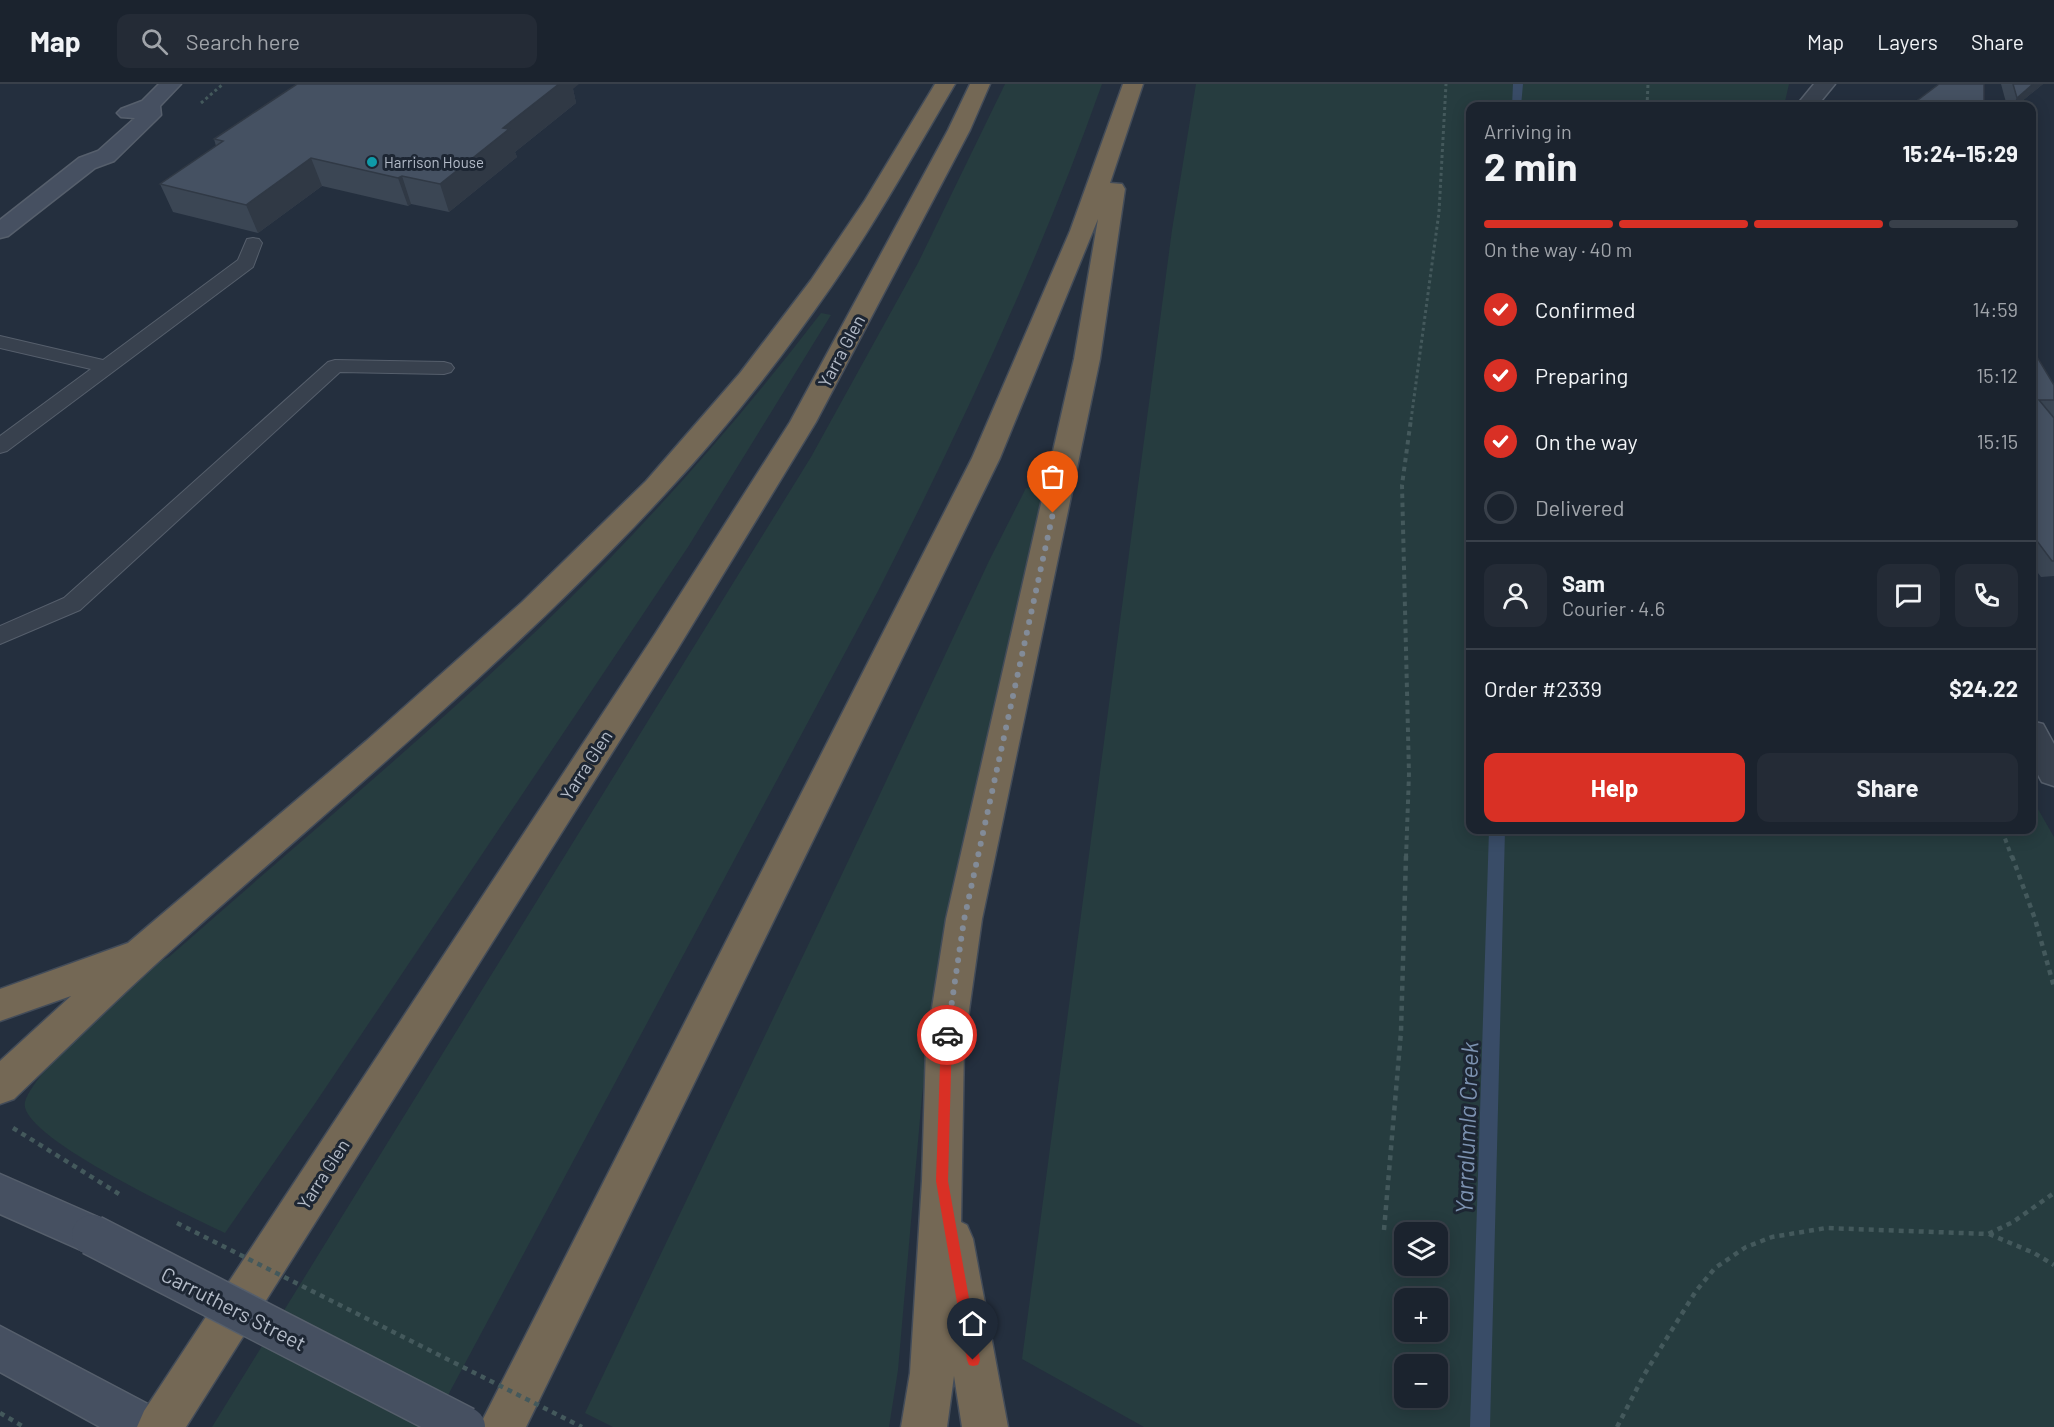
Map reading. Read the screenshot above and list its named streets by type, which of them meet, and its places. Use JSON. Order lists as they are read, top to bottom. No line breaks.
{"streets":{"highway":["Yarra Glen"],"main road":["Carruthers Street"]},"water":["Yarralumla Creek"],"places":["Harrison House"],"page":{"header":"Map","search":"Search here","nav":["Map","Layers","Share"],"heading":["2 min","Arriving in","15:24–15:29"],"panel":["Sam","Courier · 4.6","Order #2339","$24.22"],"bar":"On the way · 40 m","list":[["Confirmed","14:59"],["Preparing","15:12"],["On the way","15:15"],"Delivered"],"buttons":["Help","Share"],"map_buttons":["+","−"]}}
